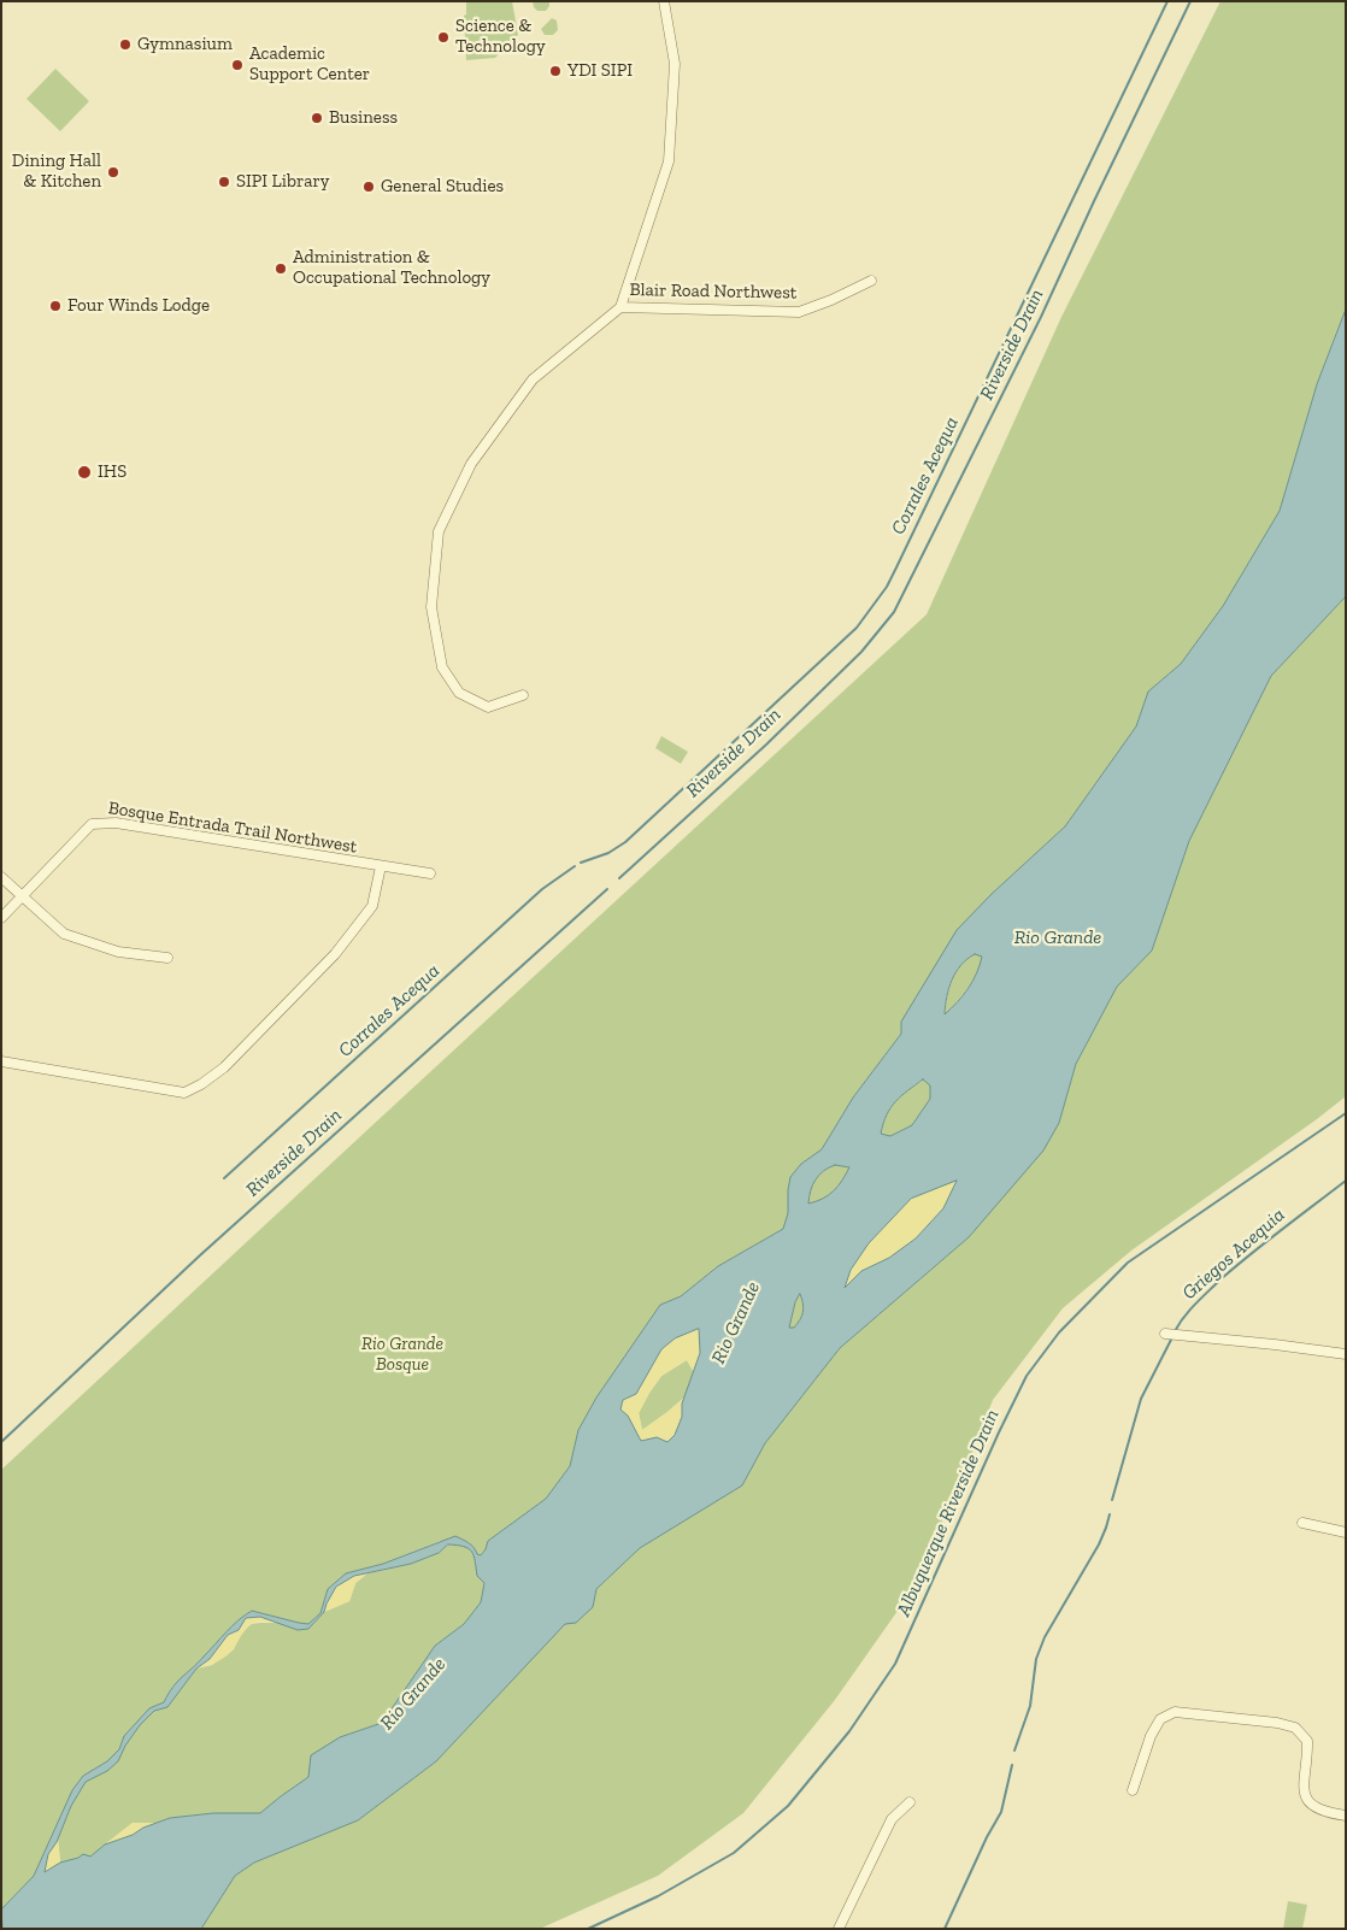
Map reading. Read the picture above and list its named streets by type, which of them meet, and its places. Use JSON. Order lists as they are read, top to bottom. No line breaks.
{"streets":{"street":["Blair Road Northwest","Bosque Entrada Trail Northwest"]},"water":["Riverside Drain","Corrales Acequa","Rio Grande","Griegos Acequia","Albuquerque Riverside Drain"],"parks":["Rio Grande Bosque"],"places":["Science & Technology","Gymnasium","Academic Support Center","YDI SIPI","Business","Dining Hall & Kitchen","SIPI Library","General Studies","Administration & Occupational Technology","Four Winds Lodge","IHS"]}
